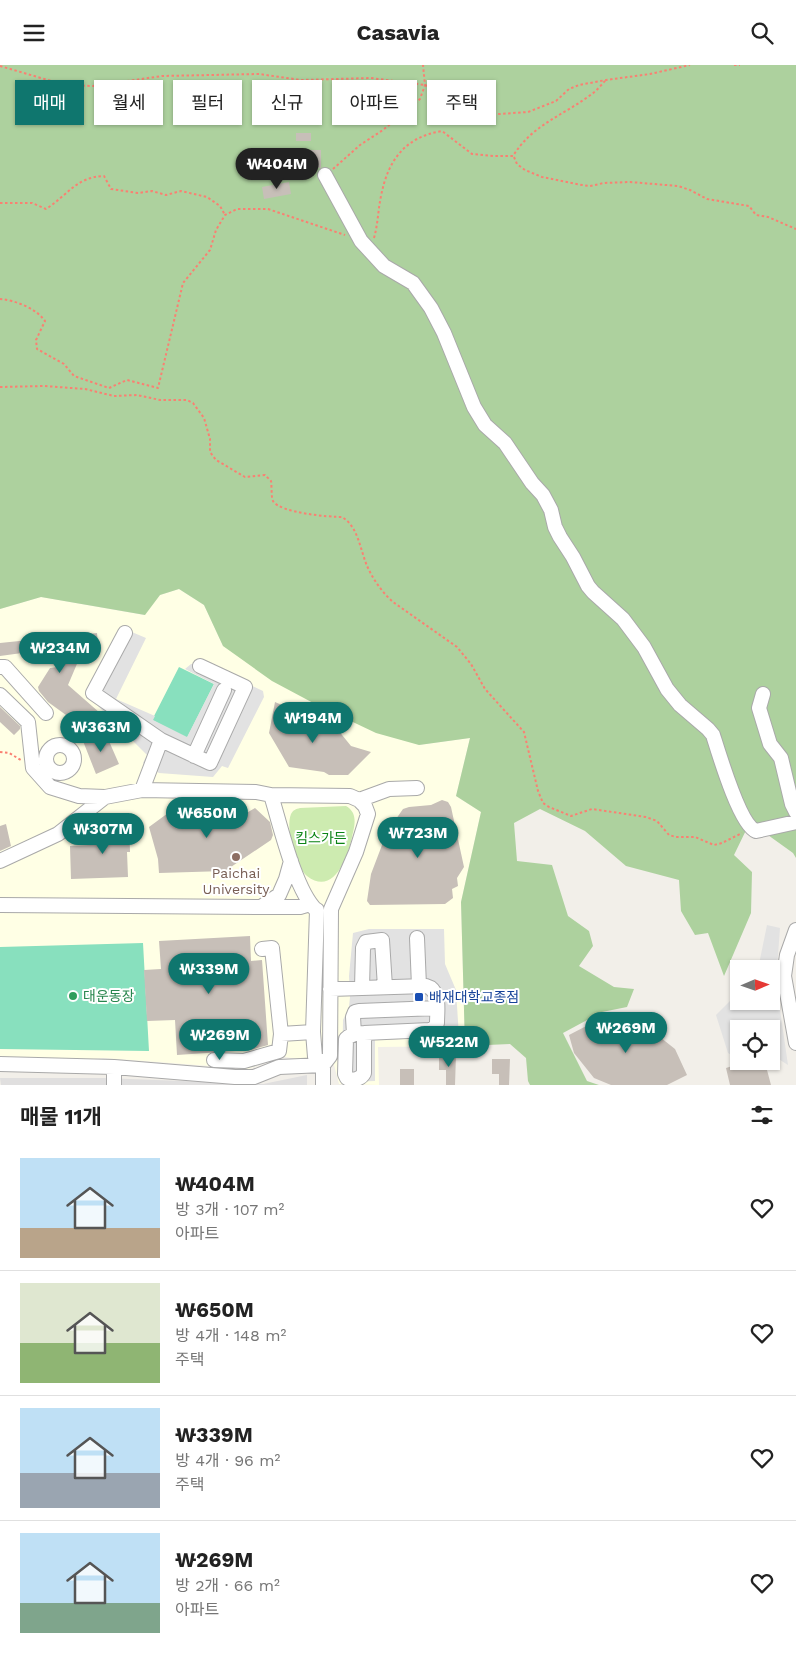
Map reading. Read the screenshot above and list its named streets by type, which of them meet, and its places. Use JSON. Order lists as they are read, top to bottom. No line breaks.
{"parks":["킴스가든"],"places":{"other":["Paichai University","대운동장"],"transit":["배재대학교종점"]},"north":"right","page":{"header":"Casavia","chip":["매매","월세","필터","신규","아파트","주택"],"price":["₩404M","₩234M","₩194M","₩363M","₩650M","₩307M","₩723M","₩339M","₩269M","₩269M","₩522M"],"heading":"매물 11개","list":[{"name":"₩404M","note":"방 3개 · 107 m² · 아파트"},{"name":"₩650M","note":"방 4개 · 148 m² · 주택"},{"name":"₩339M","note":"방 4개 · 96 m² · 주택"},{"name":"₩269M","note":"방 2개 · 66 m² · 아파트"}]}}
